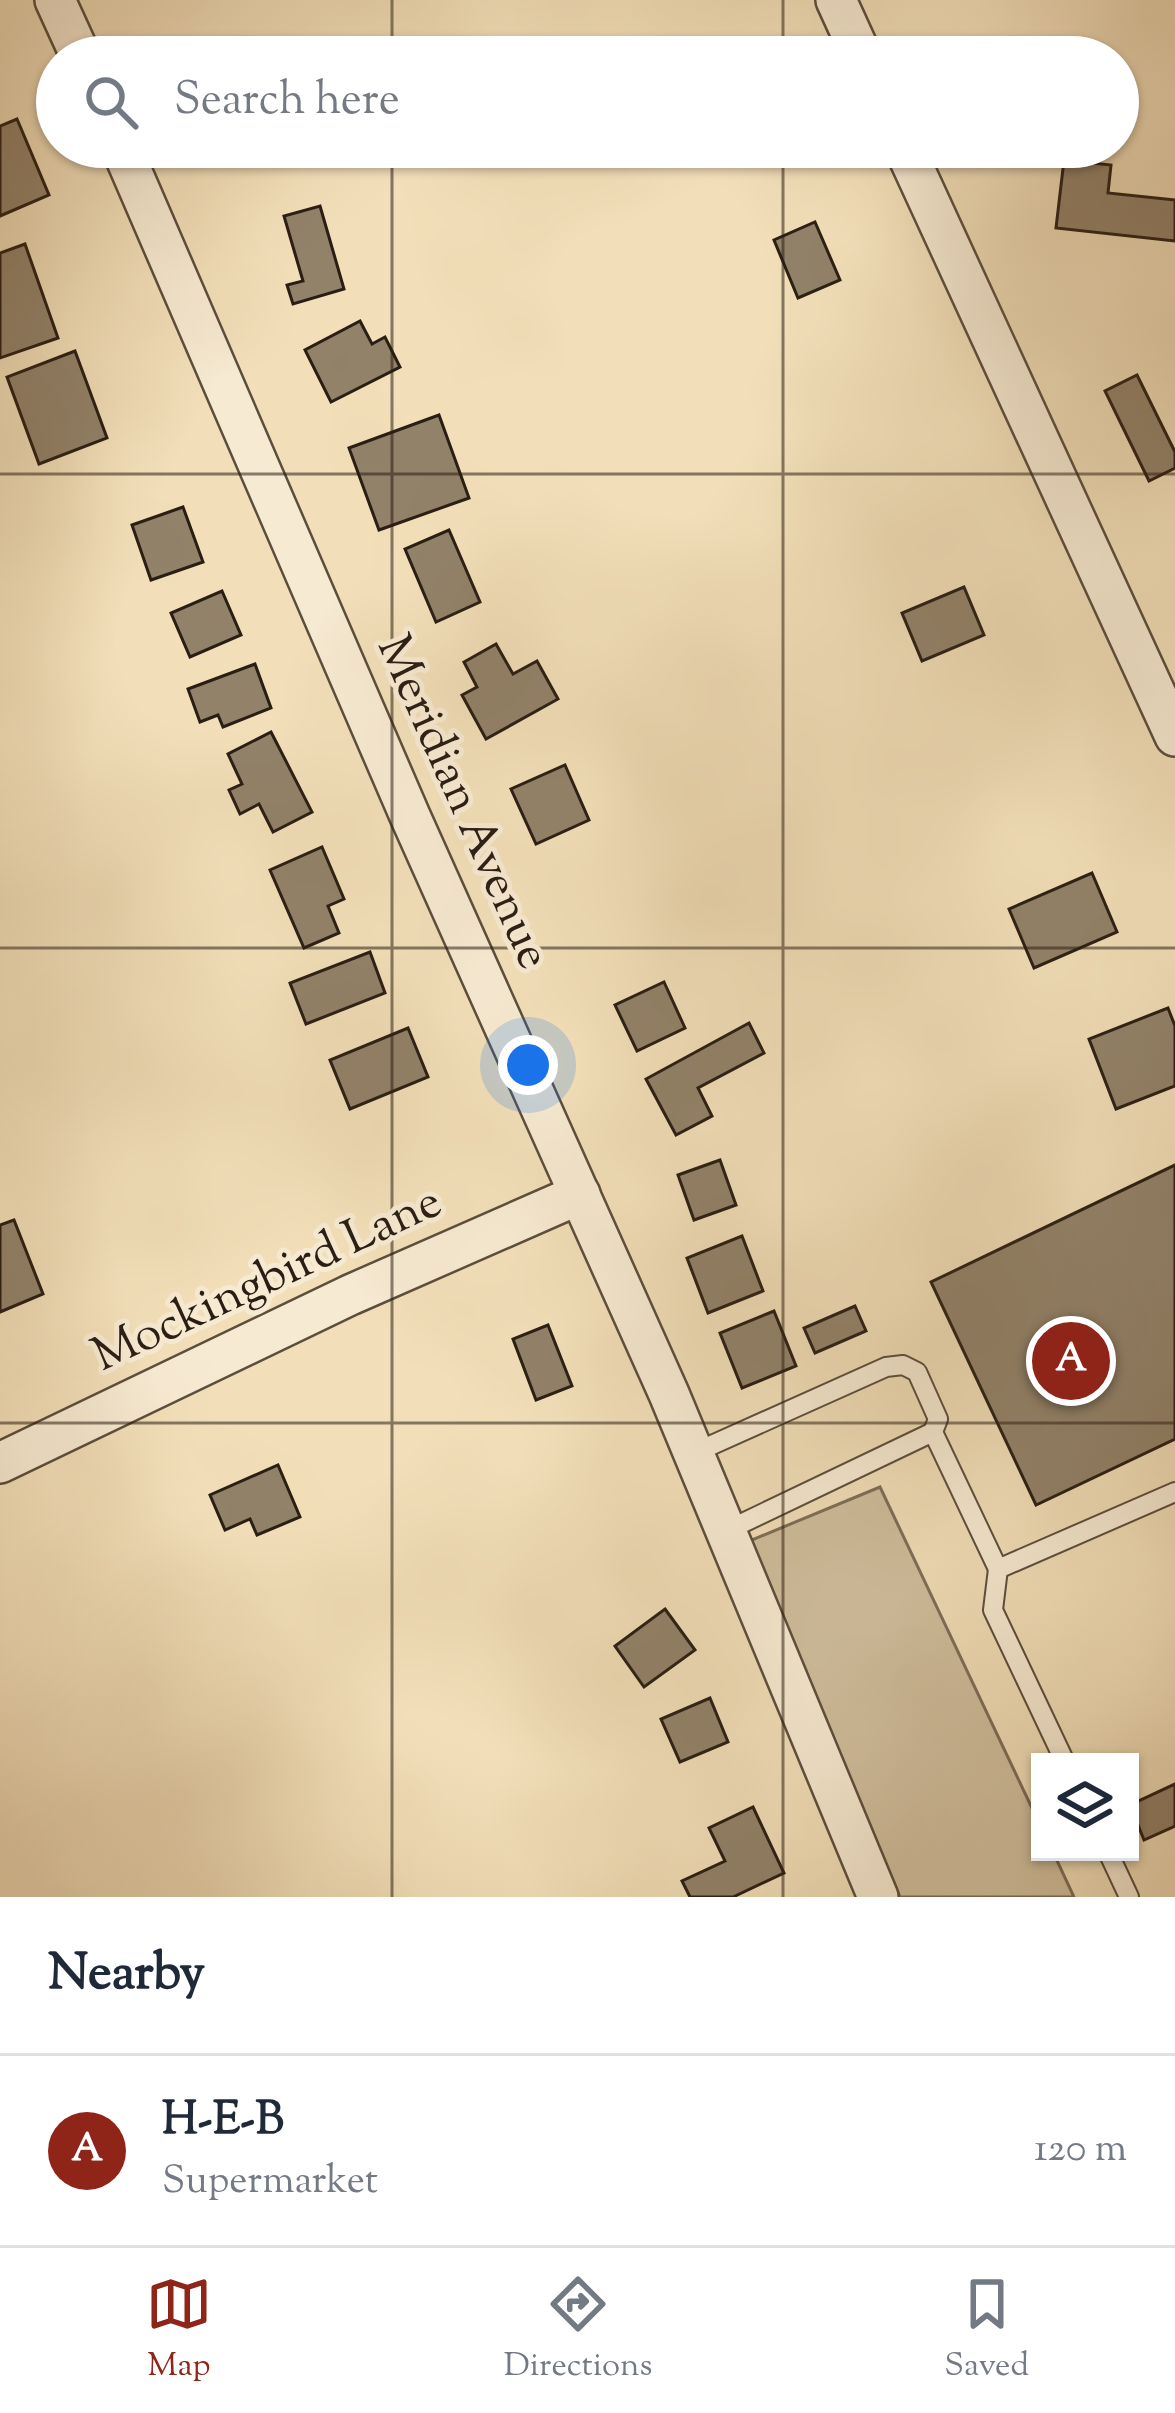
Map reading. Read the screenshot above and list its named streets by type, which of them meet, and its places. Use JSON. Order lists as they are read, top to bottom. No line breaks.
{"streets":{"street":["Meridian Avenue","Mockingbird Lane"]},"crossings":[["Meridian Avenue","Mockingbird Lane"]],"page":{"search":"Search here","pins":"A","heading":"Nearby","list":[{"mark":"A","name":"H-E-B","note":"Supermarket","value":"120 m"}],"nav":["Map","Directions","Saved"]}}
